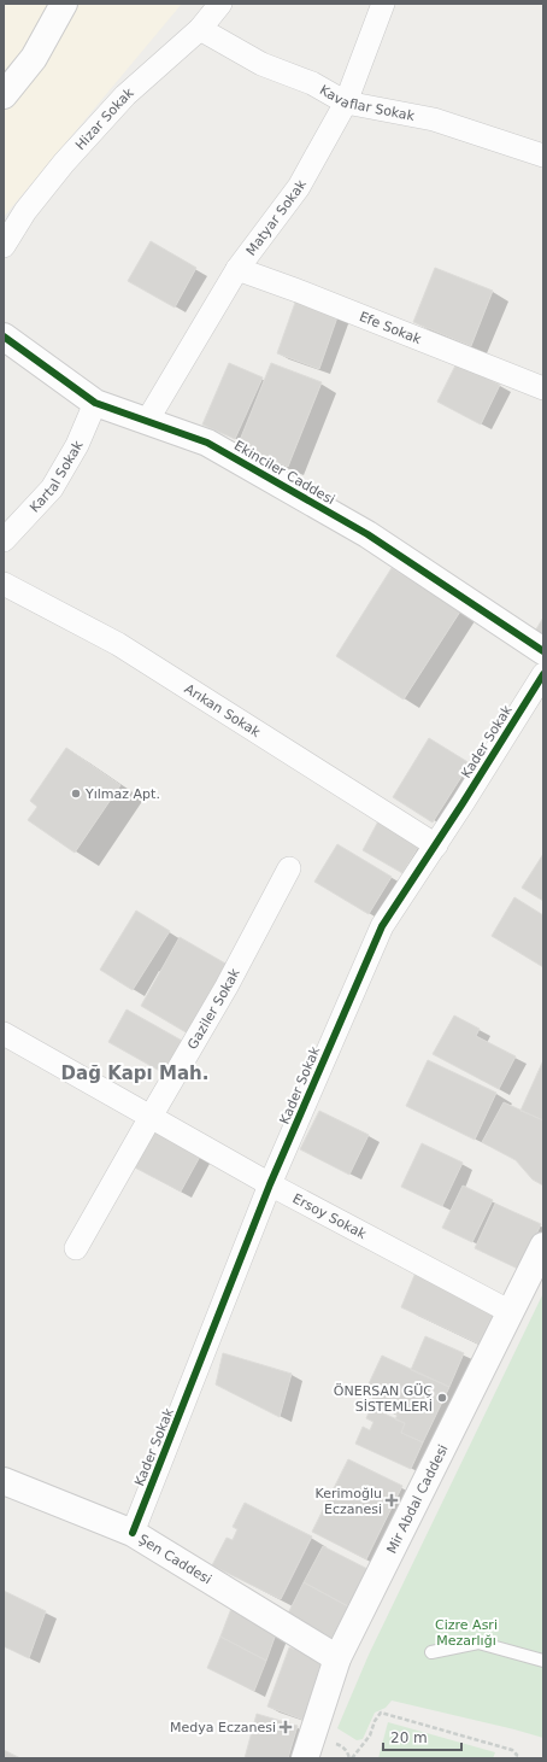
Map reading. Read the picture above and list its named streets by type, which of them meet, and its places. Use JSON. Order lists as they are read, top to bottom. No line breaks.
{"streets":{"street":["Kavaflar Sokak","Hizar Sokak","Matyar Sokak","Efe Sokak","Ekinciler Caddesi","Kartal Sokak","Arıkan Sokak","Kader Sokak","Gaziler Sokak","Ersoy Sokak","Mir Abdal Caddesi","Şen Caddesi"]},"crossings":[["Kavaflar Sokak","Hizar Sokak"],["Kavaflar Sokak","Matyar Sokak"],["Matyar Sokak","Efe Sokak"],["Matyar Sokak","Ekinciler Caddesi"],["Ekinciler Caddesi","Kartal Sokak"],["Arıkan Sokak","Kader Sokak"],["Kader Sokak","Ersoy Sokak"],["Kader Sokak","Şen Caddesi"],["Gaziler Sokak","Ersoy Sokak"],["Ersoy Sokak","Mir Abdal Caddesi"],["Mir Abdal Caddesi","Şen Caddesi"]],"districts":["Dağ Kapı Mah."],"parks":["Cizre Asri Mezarlığı"],"places":{"other":["Yılmaz Apt.","ÖNERSAN GÜÇ SİSTEMLERİ"],"health":["Kerimoğlu Eczanesi","Medya Eczanesi"]},"scale_bar":"20 m"}
